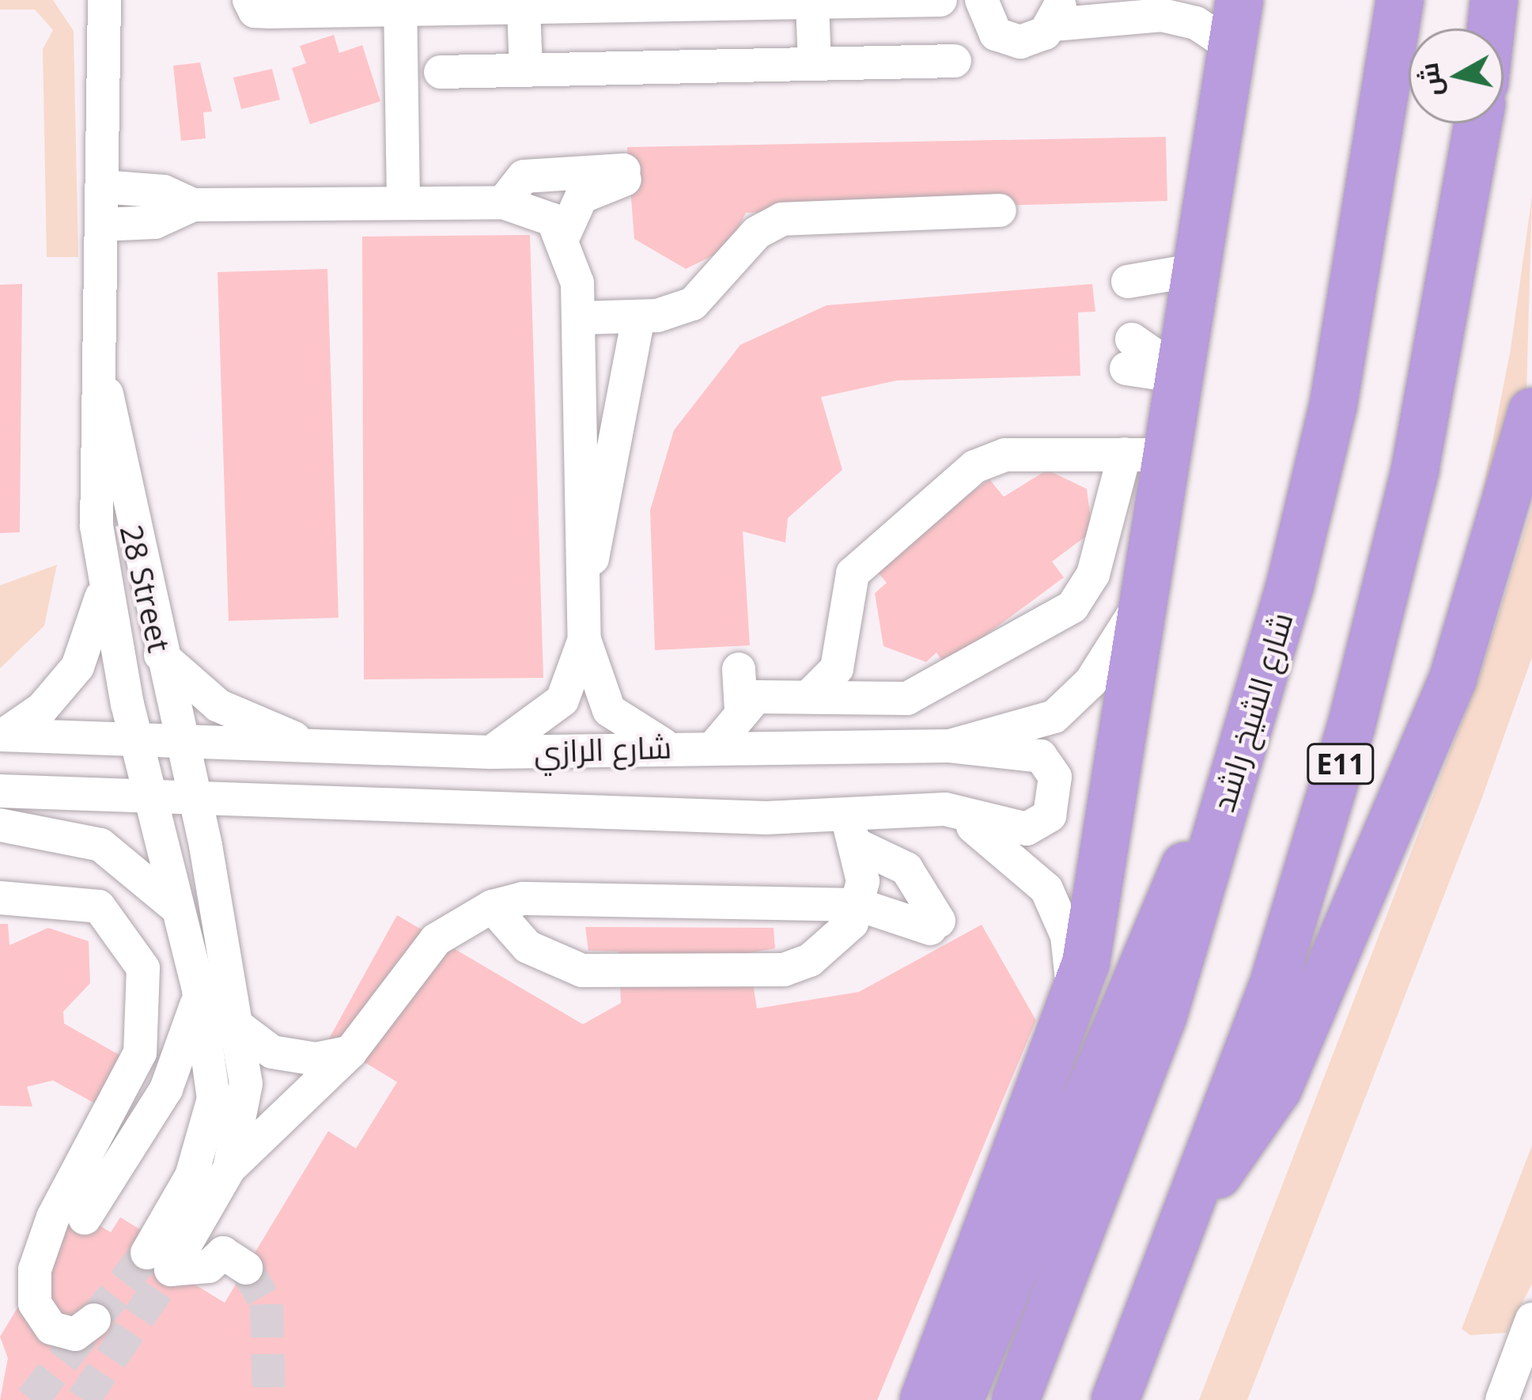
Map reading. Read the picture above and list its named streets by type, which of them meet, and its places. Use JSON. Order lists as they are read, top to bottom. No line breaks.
{"streets":{"highway":["شارع الشيخ راشد","E11"],"street":["28 Street","شارع الرازي"]},"crossings":[["28 Street","شارع الرازي"]],"north":"left"}
